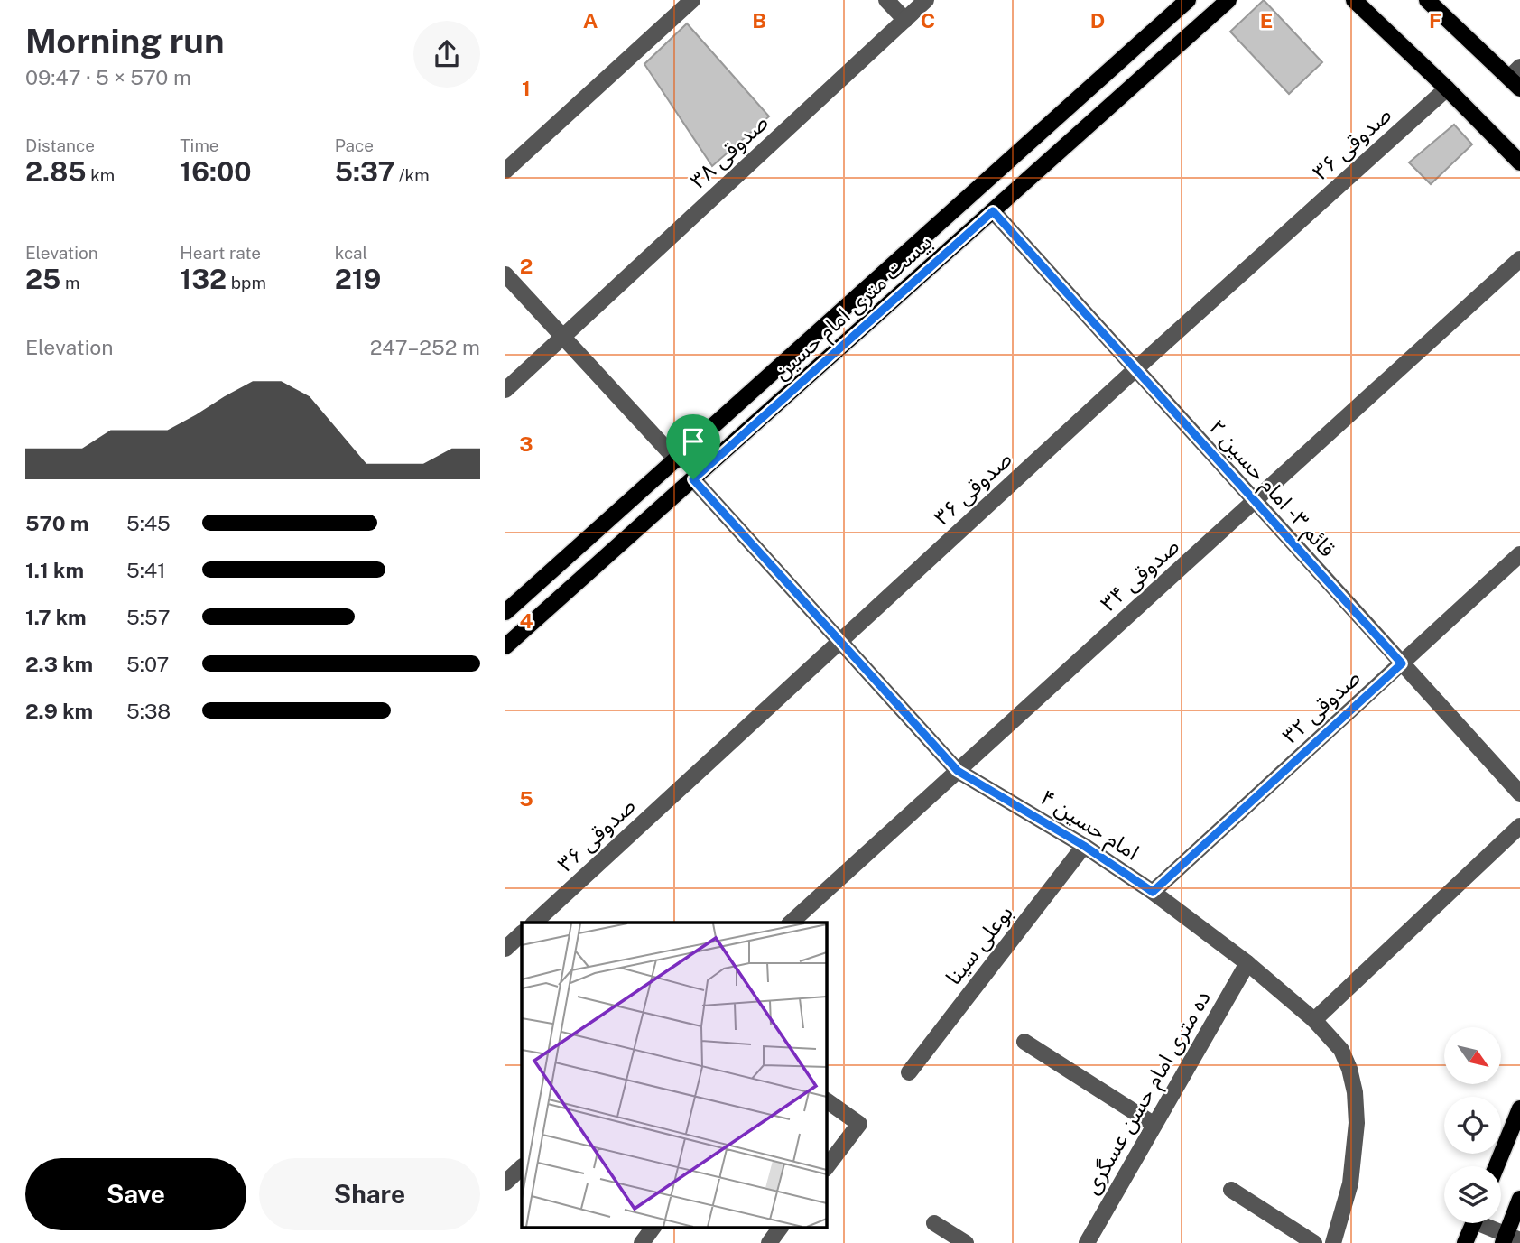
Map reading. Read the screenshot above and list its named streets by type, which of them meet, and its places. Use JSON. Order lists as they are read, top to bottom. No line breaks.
{"streets":{"main road":["بیست متری امام حسین"],"street":["صدوقی ۳۶","صدوقی ۳۸","قائم ۳ - امام حسین ۲","صدوقی ۳۴","صدوقی ۳۲","امام حسین ۴","بوعلی سینا","ده متری امام حسن عسگری"]},"crossings":[["صدوقی ۳۶","قائم ۳ - امام حسین ۲"],["صدوقی ۳۶","امام حسین ۴"],["بیست متری امام حسین","قائم ۳ - امام حسین ۲"],["بیست متری امام حسین","امام حسین ۴"],["قائم ۳ - امام حسین ۲","صدوقی ۳۴"],["قائم ۳ - امام حسین ۲","صدوقی ۳۲"],["صدوقی ۳۴","امام حسین ۴"],["صدوقی ۳۲","امام حسین ۴"],["امام حسین ۴","بوعلی سینا"],["امام حسین ۴","ده متری امام حسن عسگری"]],"north":"bottom right","page":{"heading":["Morning run","09:47 · 5 × 570 m"],"stats":[["Distance","2.85 km"],["Time","16:00"],["Pace","5:37 /km"],["Elevation","25 m"],["Heart rate","132 bpm"],["kcal","219"]],"chart":["Elevation","247–252 m"],"list":[{"name":"570 m","note":"5:45"},{"name":"1.1 km","note":"5:41"},{"name":"1.7 km","note":"5:57"},{"name":"2.3 km","note":"5:07"},{"name":"2.9 km","note":"5:38"}],"buttons":["Save","Share"]},"grid":{"columns":["A","B","C","D","E","F"],"rows":["1","2","3","4","5"]}}
